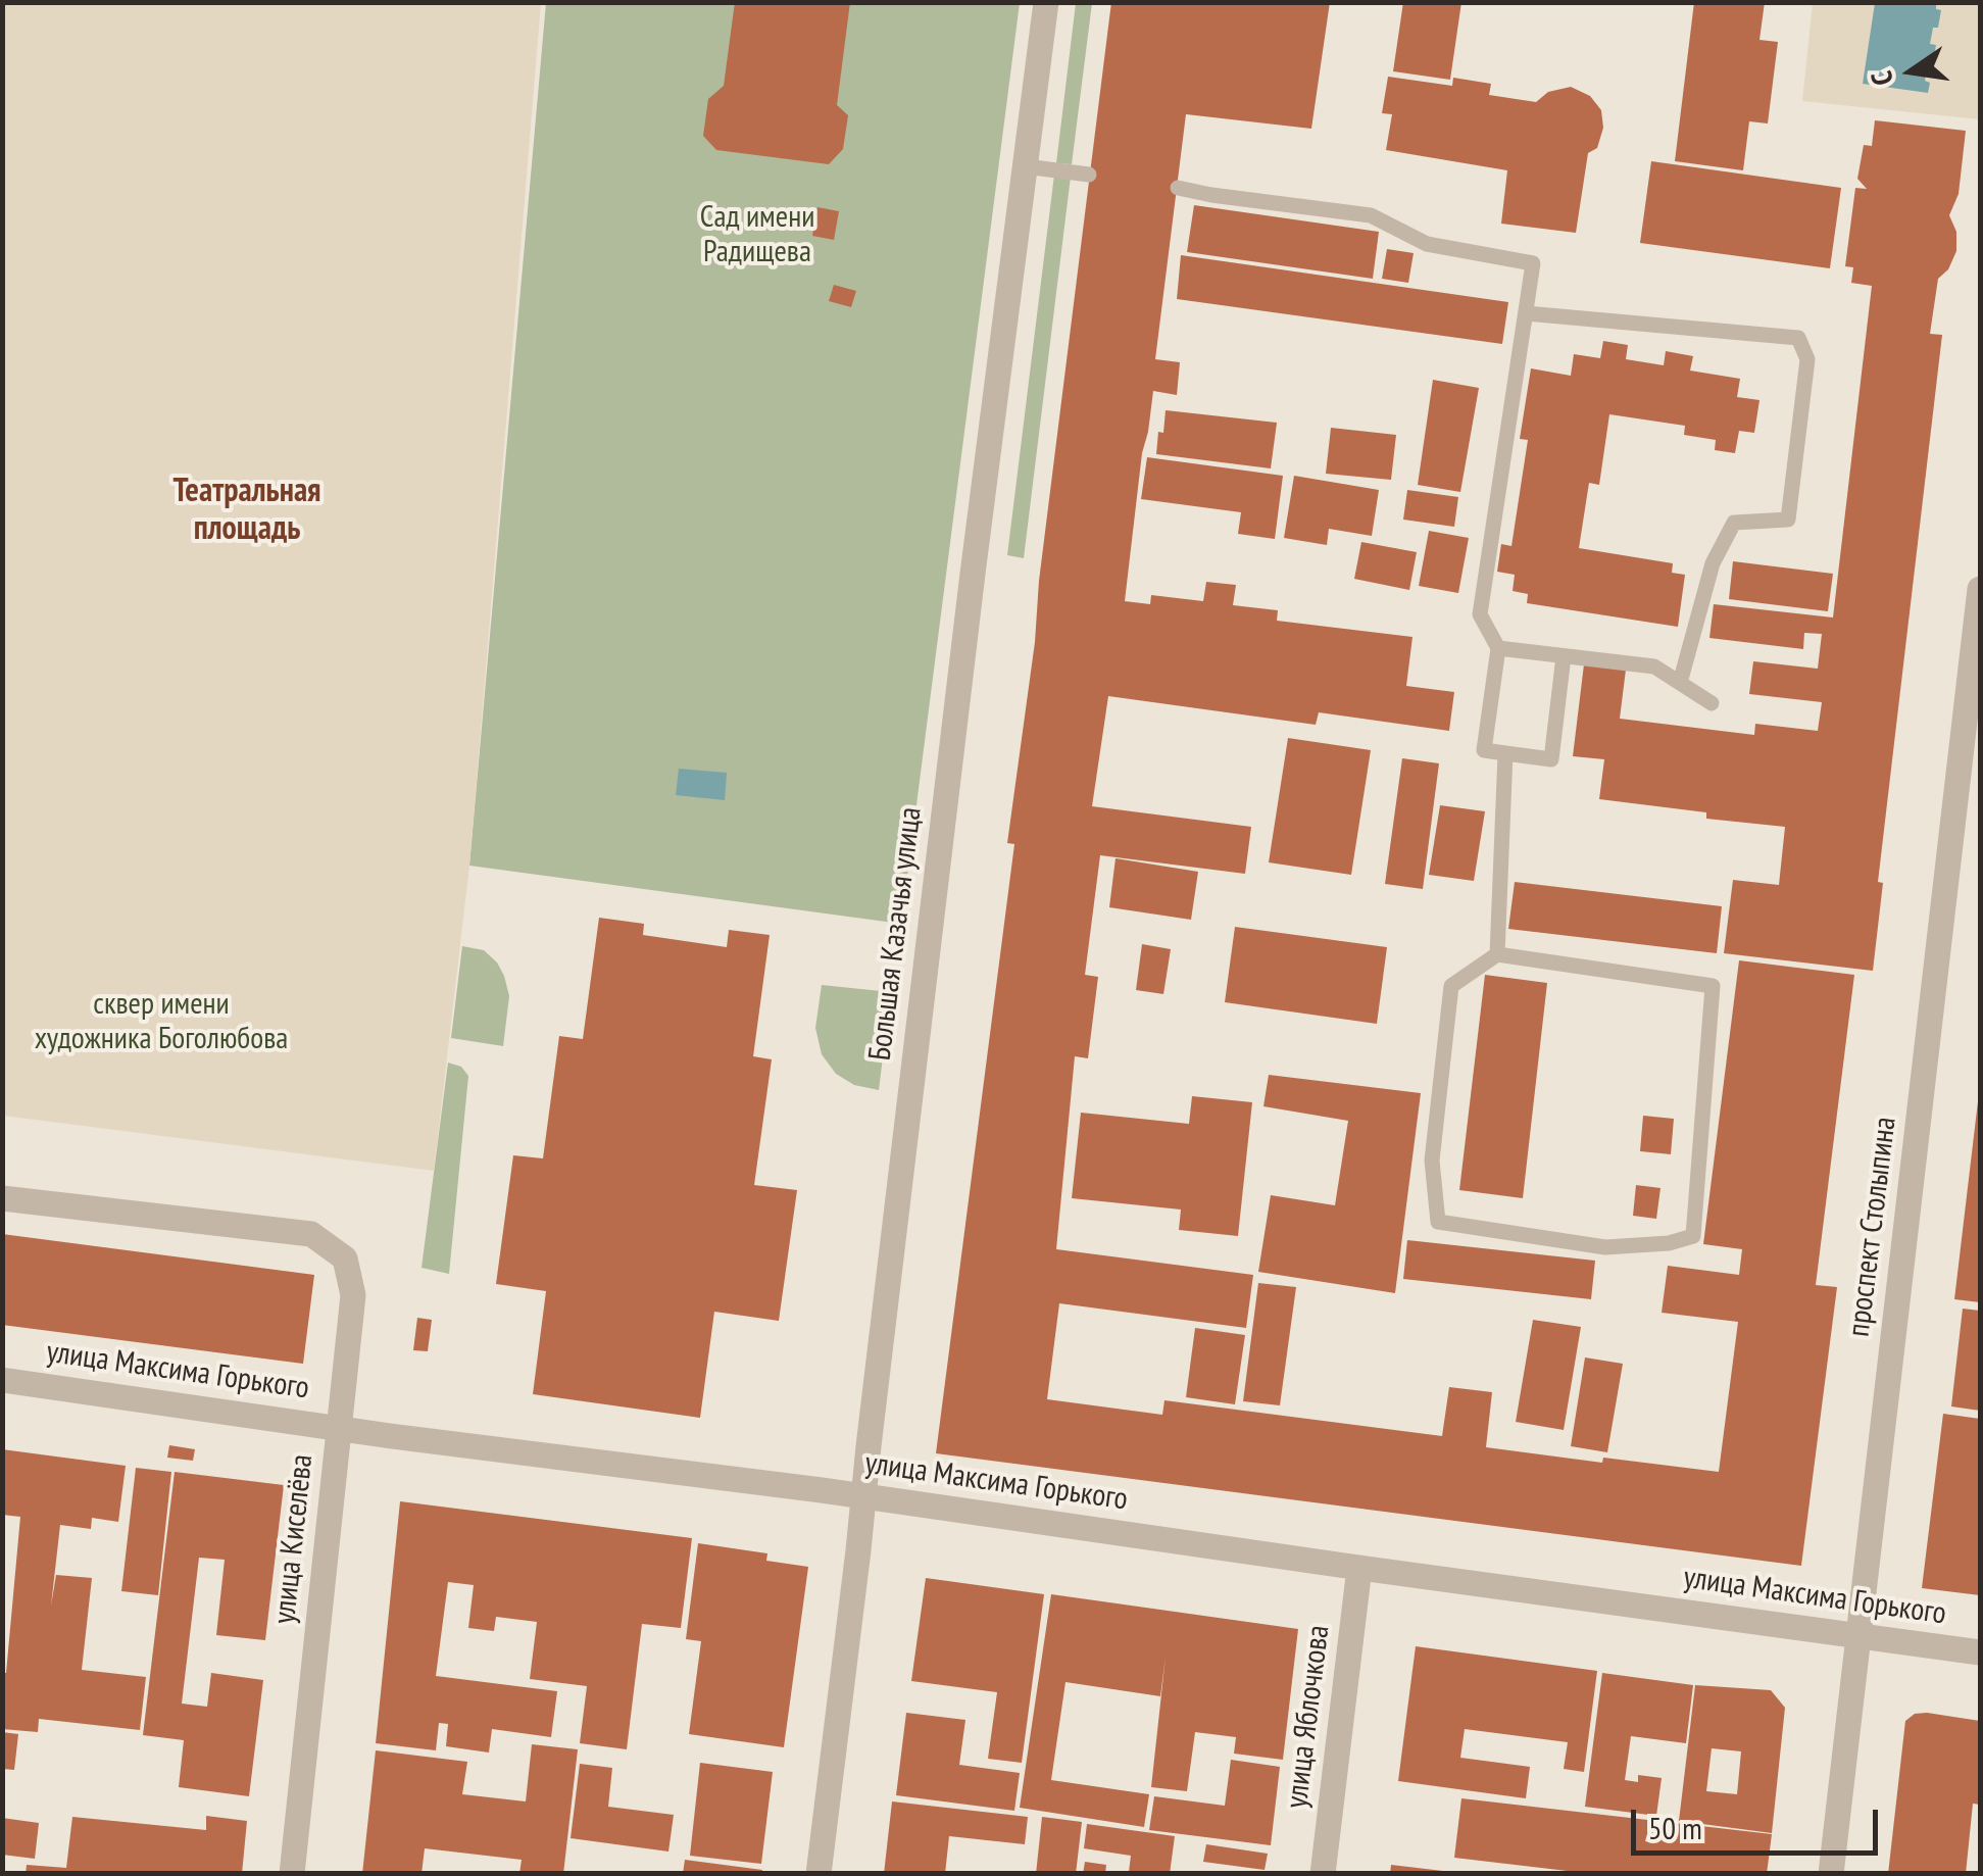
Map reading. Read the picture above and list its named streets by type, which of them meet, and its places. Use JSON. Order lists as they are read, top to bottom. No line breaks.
{"streets":{"street":["Большая Казачья улица","проспект Столыпина","улица Максима Горького","улица Киселёва","улица Яблочкова"]},"crossings":[["Большая Казачья улица","улица Максима Горького"],["проспект Столыпина","улица Максима Горького"],["улица Максима Горького","улица Киселёва"],["улица Максима Горького","улица Яблочкова"]],"districts":["Театральная площадь"],"parks":["Сад имени Радищева","сквер имени художника Боголюбова"],"scale_bar":"50 m","north":"left"}
